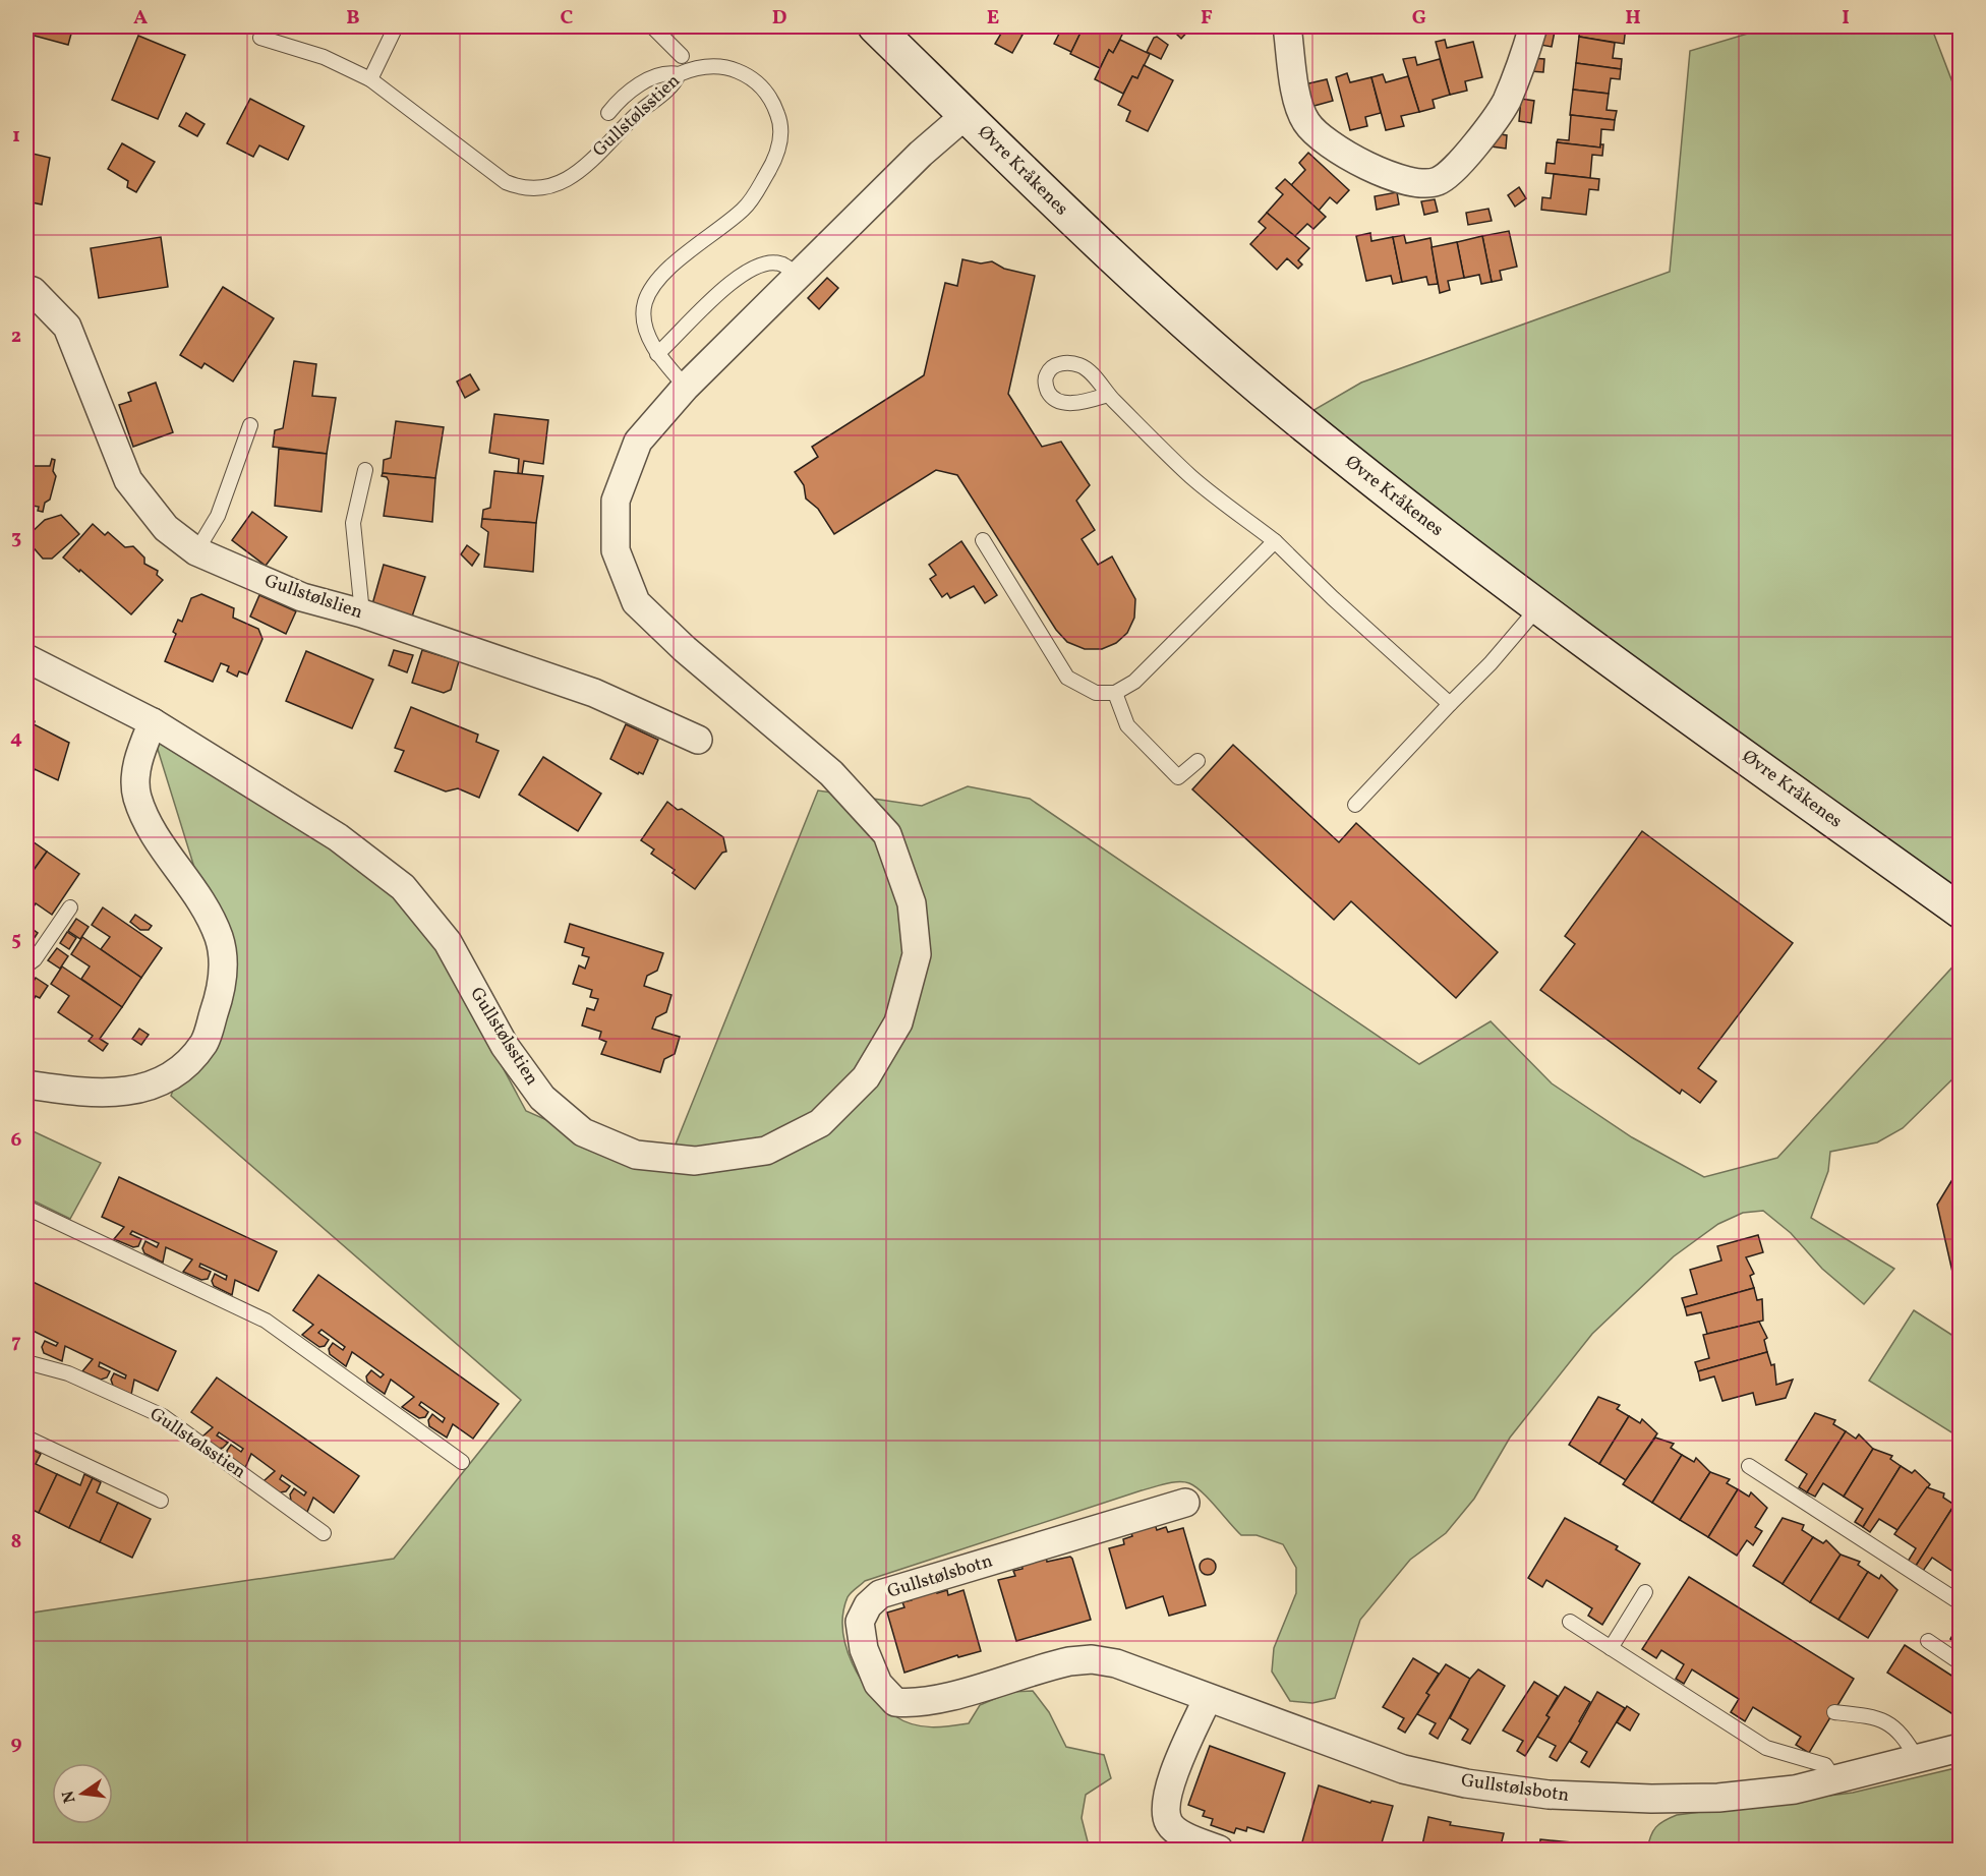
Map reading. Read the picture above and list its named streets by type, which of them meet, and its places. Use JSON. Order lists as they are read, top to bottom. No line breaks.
{"streets":{"main road":["Øvre Kråkenes"],"street":["Gullstølsstien","Gullstølslien","Gullstølsbotn"]},"crossings":[["Gullstølsstien","Øvre Kråkenes"]],"north":"left","grid":{"columns":["A","B","C","D","E","F","G","H","I"],"rows":["1","2","3","4","5","6","7","8","9"]}}
